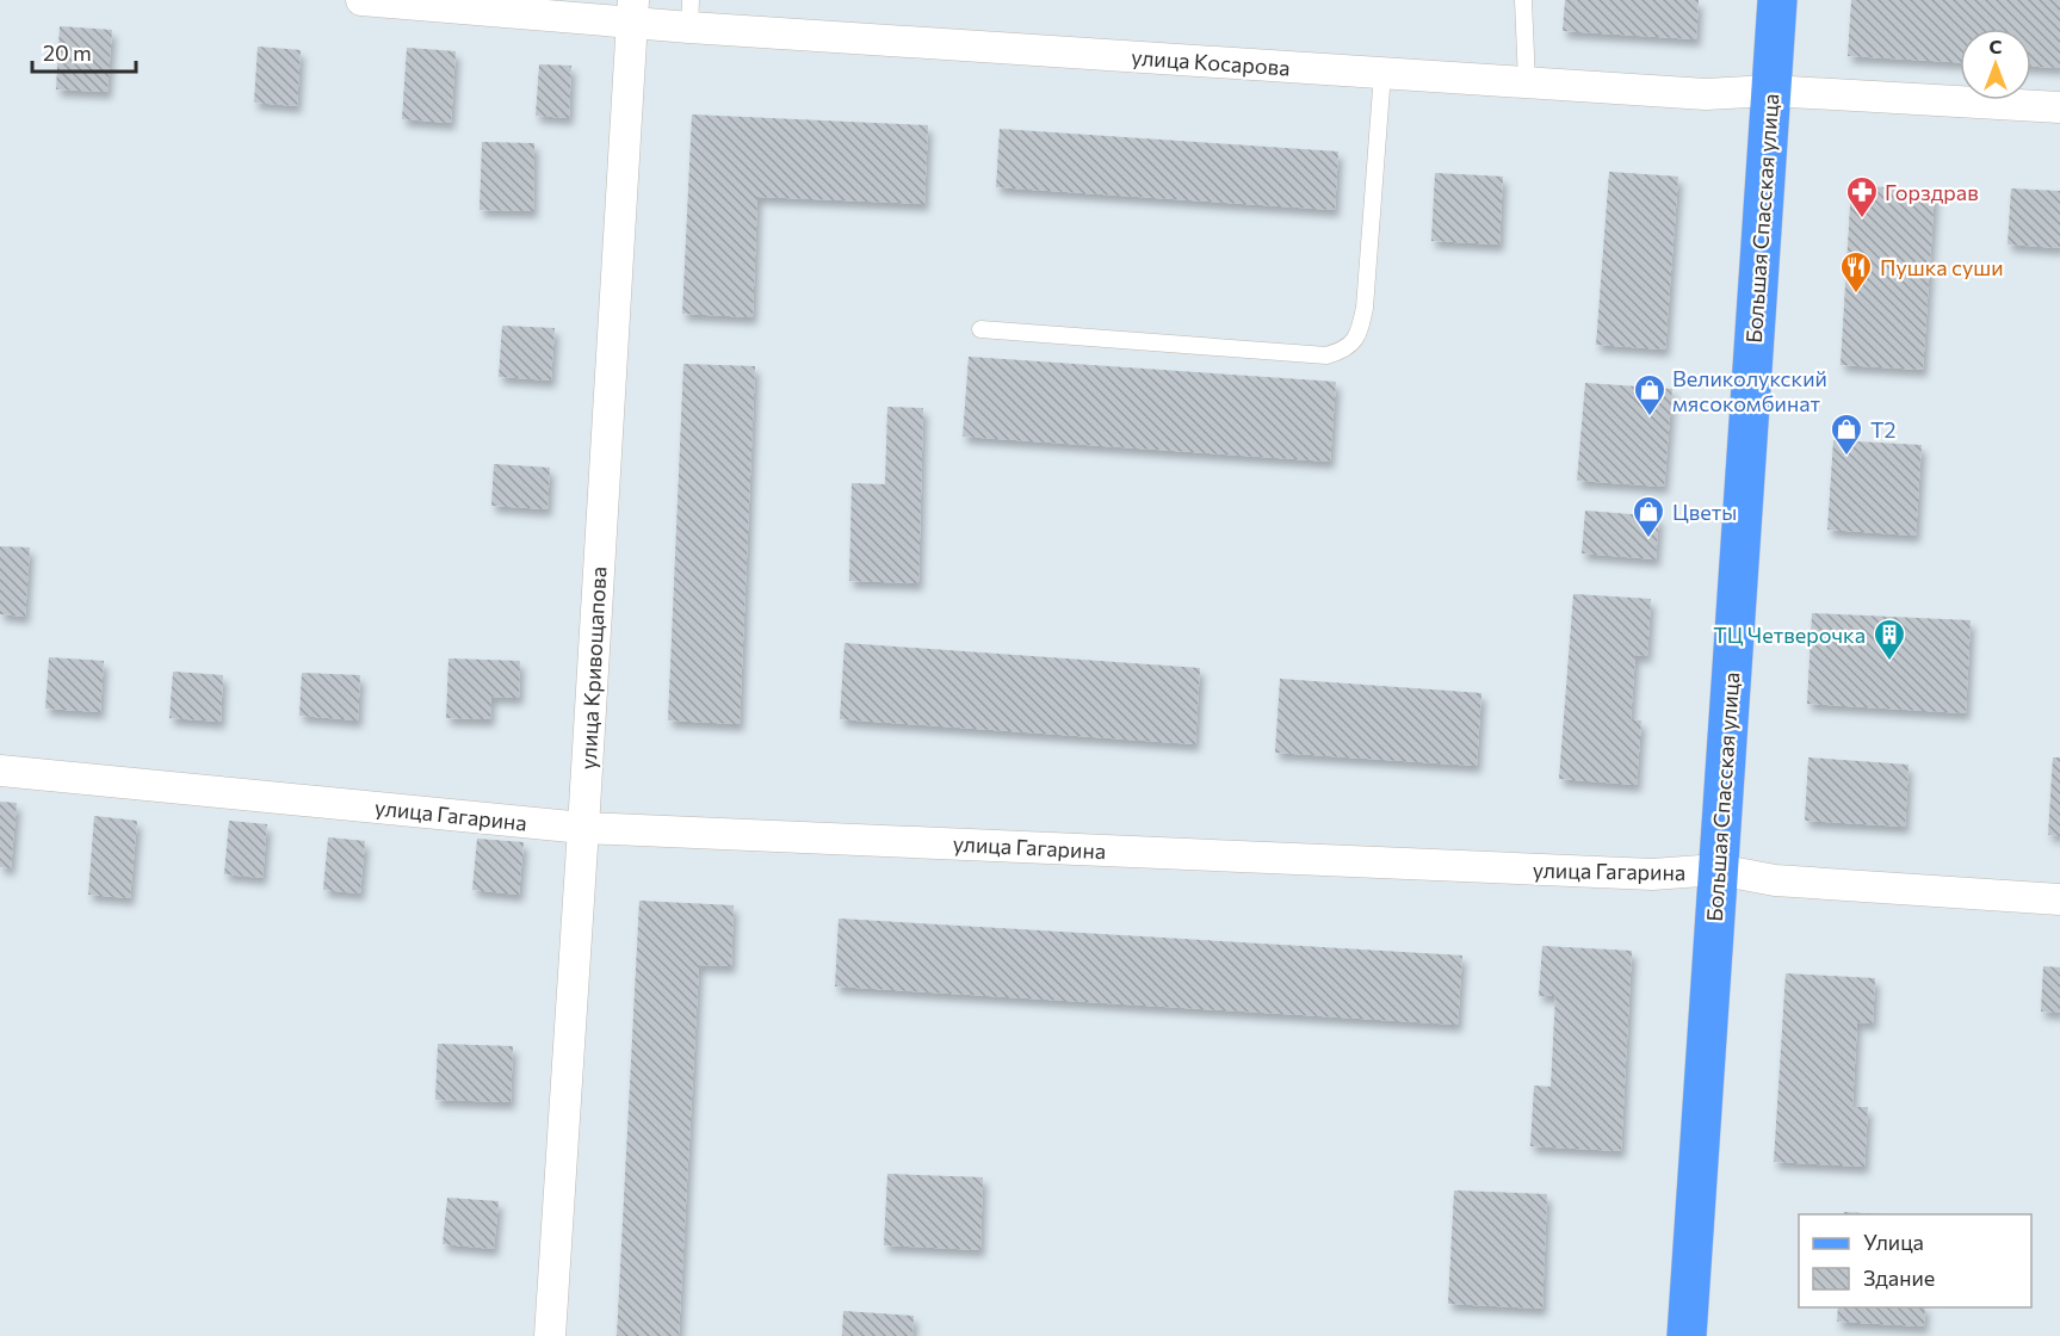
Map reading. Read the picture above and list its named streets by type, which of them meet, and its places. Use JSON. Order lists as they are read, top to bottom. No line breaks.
{"streets":{"main road":["Большая Спасская улица"],"street":["улица Косарова","улица Кривощапова","улица Гагарина"]},"crossings":[["улица Косарова","Большая Спасская улица"],["улица Косарова","улица Кривощапова"],["Большая Спасская улица","улица Гагарина"],["улица Кривощапова","улица Гагарина"]],"places":{"pharmacy":["Горздрав"],"restaurant":["Пушка суши"],"shop":["Великолукский мясокомбинат","T2","Цветы"],"building":["ТЦ Четверочка"]},"legend":["Улица","Здание"],"scale_bar":"20 m","north":"top"}
